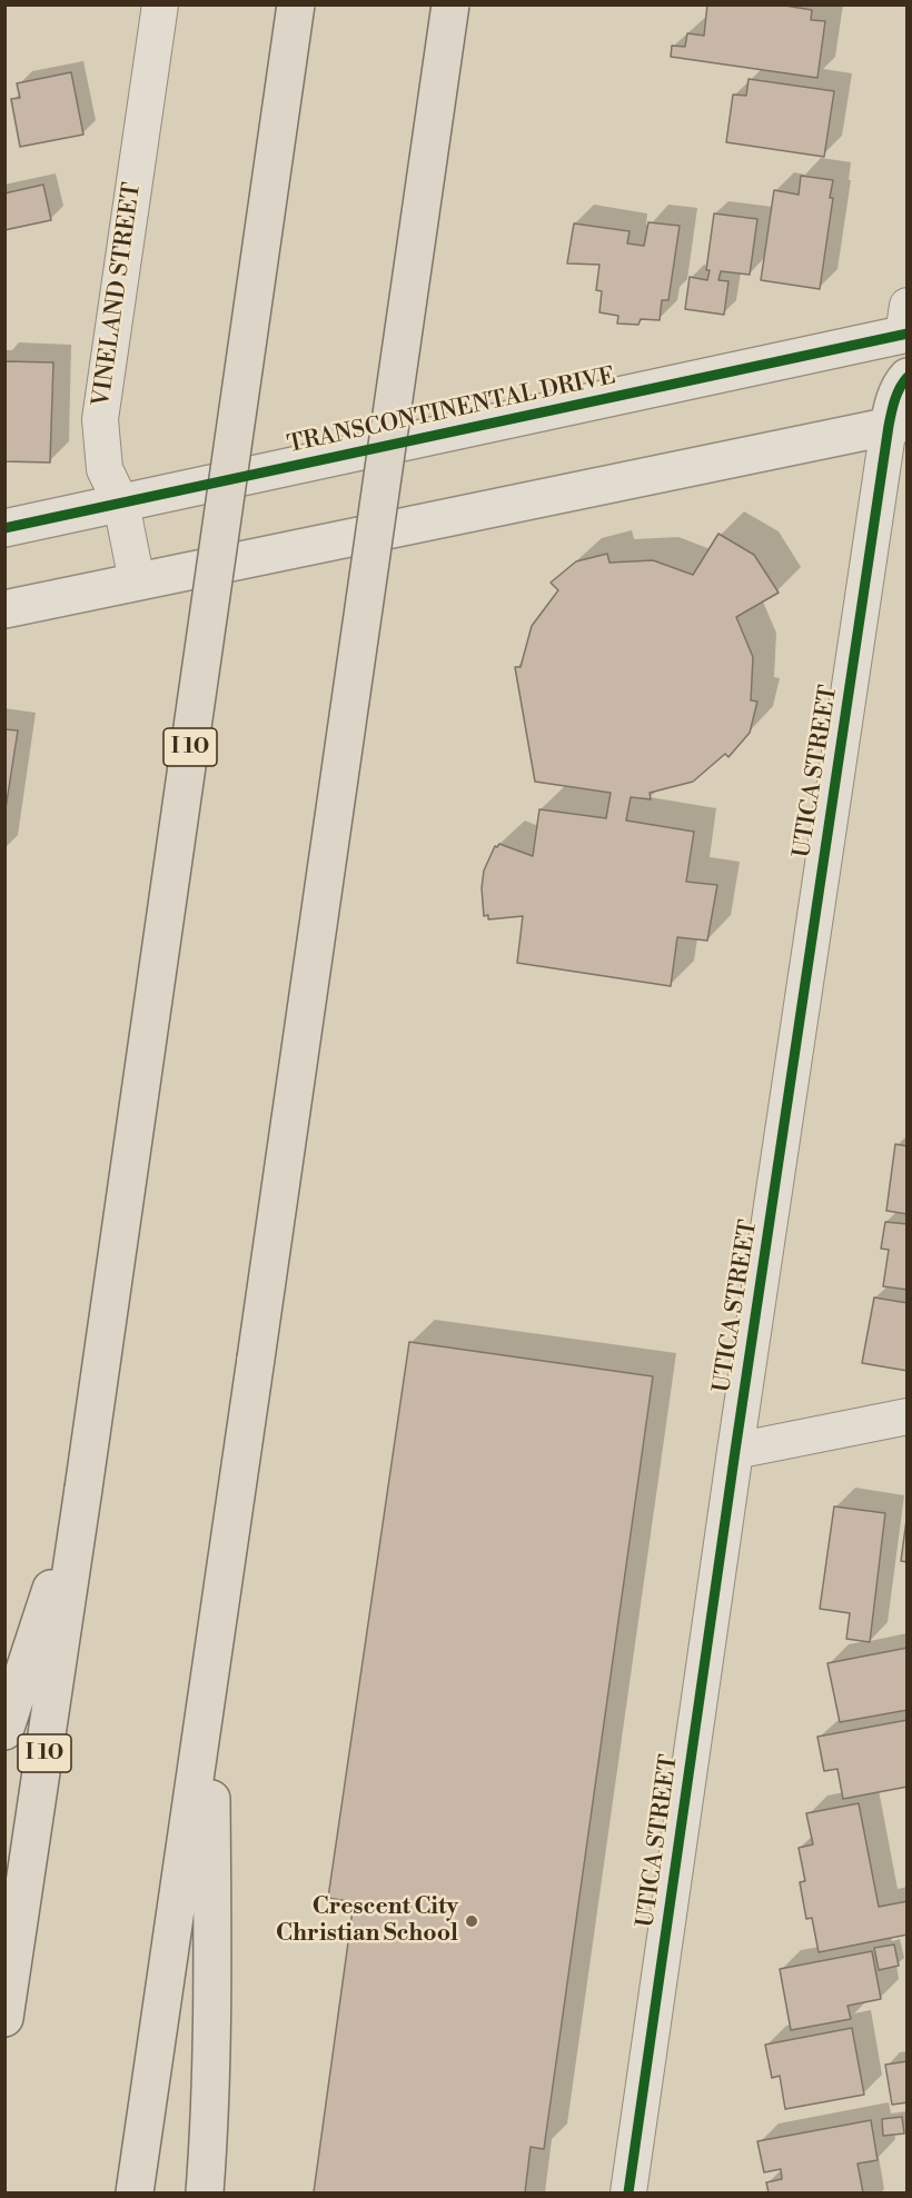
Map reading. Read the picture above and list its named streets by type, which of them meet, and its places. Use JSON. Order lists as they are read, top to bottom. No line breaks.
{"streets":{"highway":["I 10"],"street":["VINELAND STREET","TRANSCONTINENTAL DRIVE","UTICA STREET"]},"crossings":[["VINELAND STREET","TRANSCONTINENTAL DRIVE"]],"places":["Crescent City Christian School"]}
